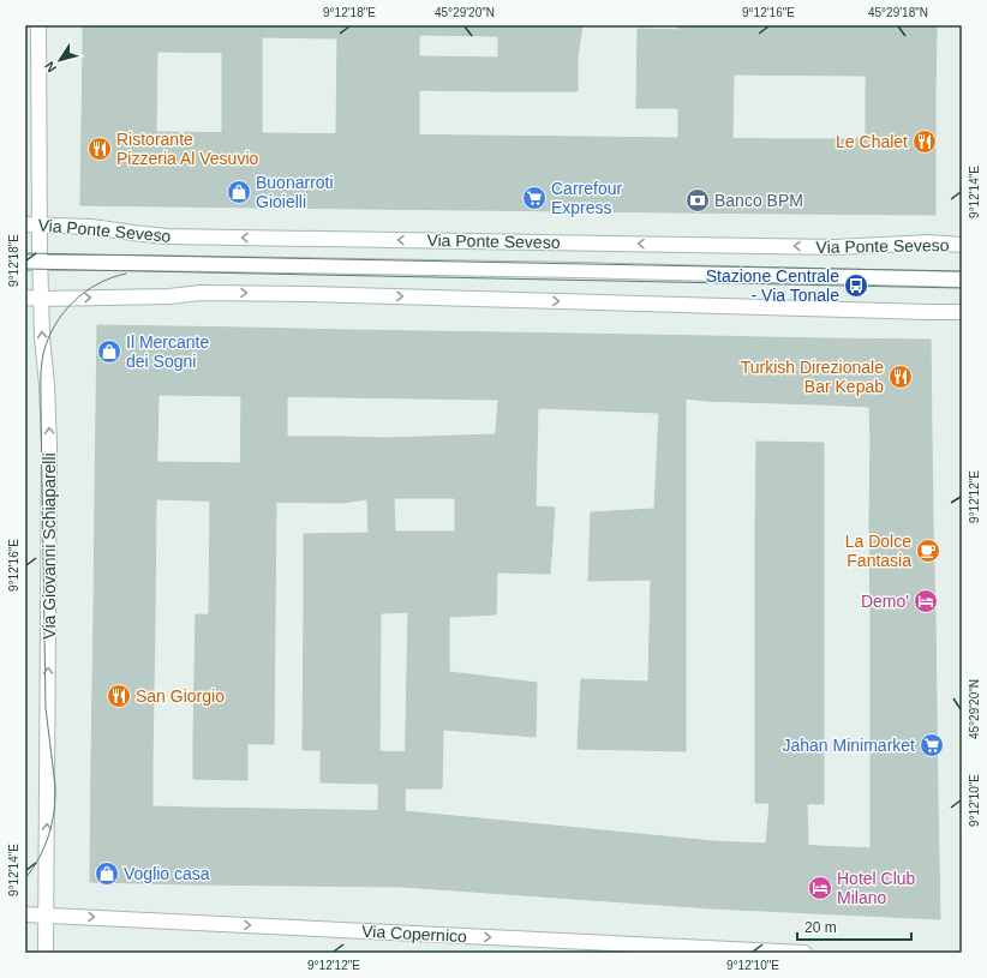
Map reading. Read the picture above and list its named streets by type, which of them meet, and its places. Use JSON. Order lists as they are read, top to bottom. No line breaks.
{"streets":{"street":["Via Ponte Seveso","Via Giovanni Schiaparelli","Via Copernico"]},"crossings":[["Via Ponte Seveso","Via Giovanni Schiaparelli"],["Via Giovanni Schiaparelli","Via Copernico"]],"one_way":["Via Giovanni Schiaparelli","Via Copernico"],"places":{"restaurant":["Le Chalet","Ristorante Pizzeria Al Vesuvio","Turkish Direzionale Bar Kepab","San Giorgio"],"shop":["Buonarroti Gioielli","Il Mercante dei Sogni","Voglio casa"],"supermarket":["Carrefour Express","Jahan Minimarket"],"bank":["Banco BPM"],"bus stop":["Stazione Centrale - Via Tonale"],"cafe":["La Dolce Fantasia"],"hotel":["Demo'","Hotel Club Milano"]},"scale_bar":"20 m","north":"bottom left","coordinates":["9°12'18\"E","45°29'20\"N","9°12'16\"E","45°29'18\"N","9°12'14\"E","9°12'12\"E","9°12'10\"E"]}
